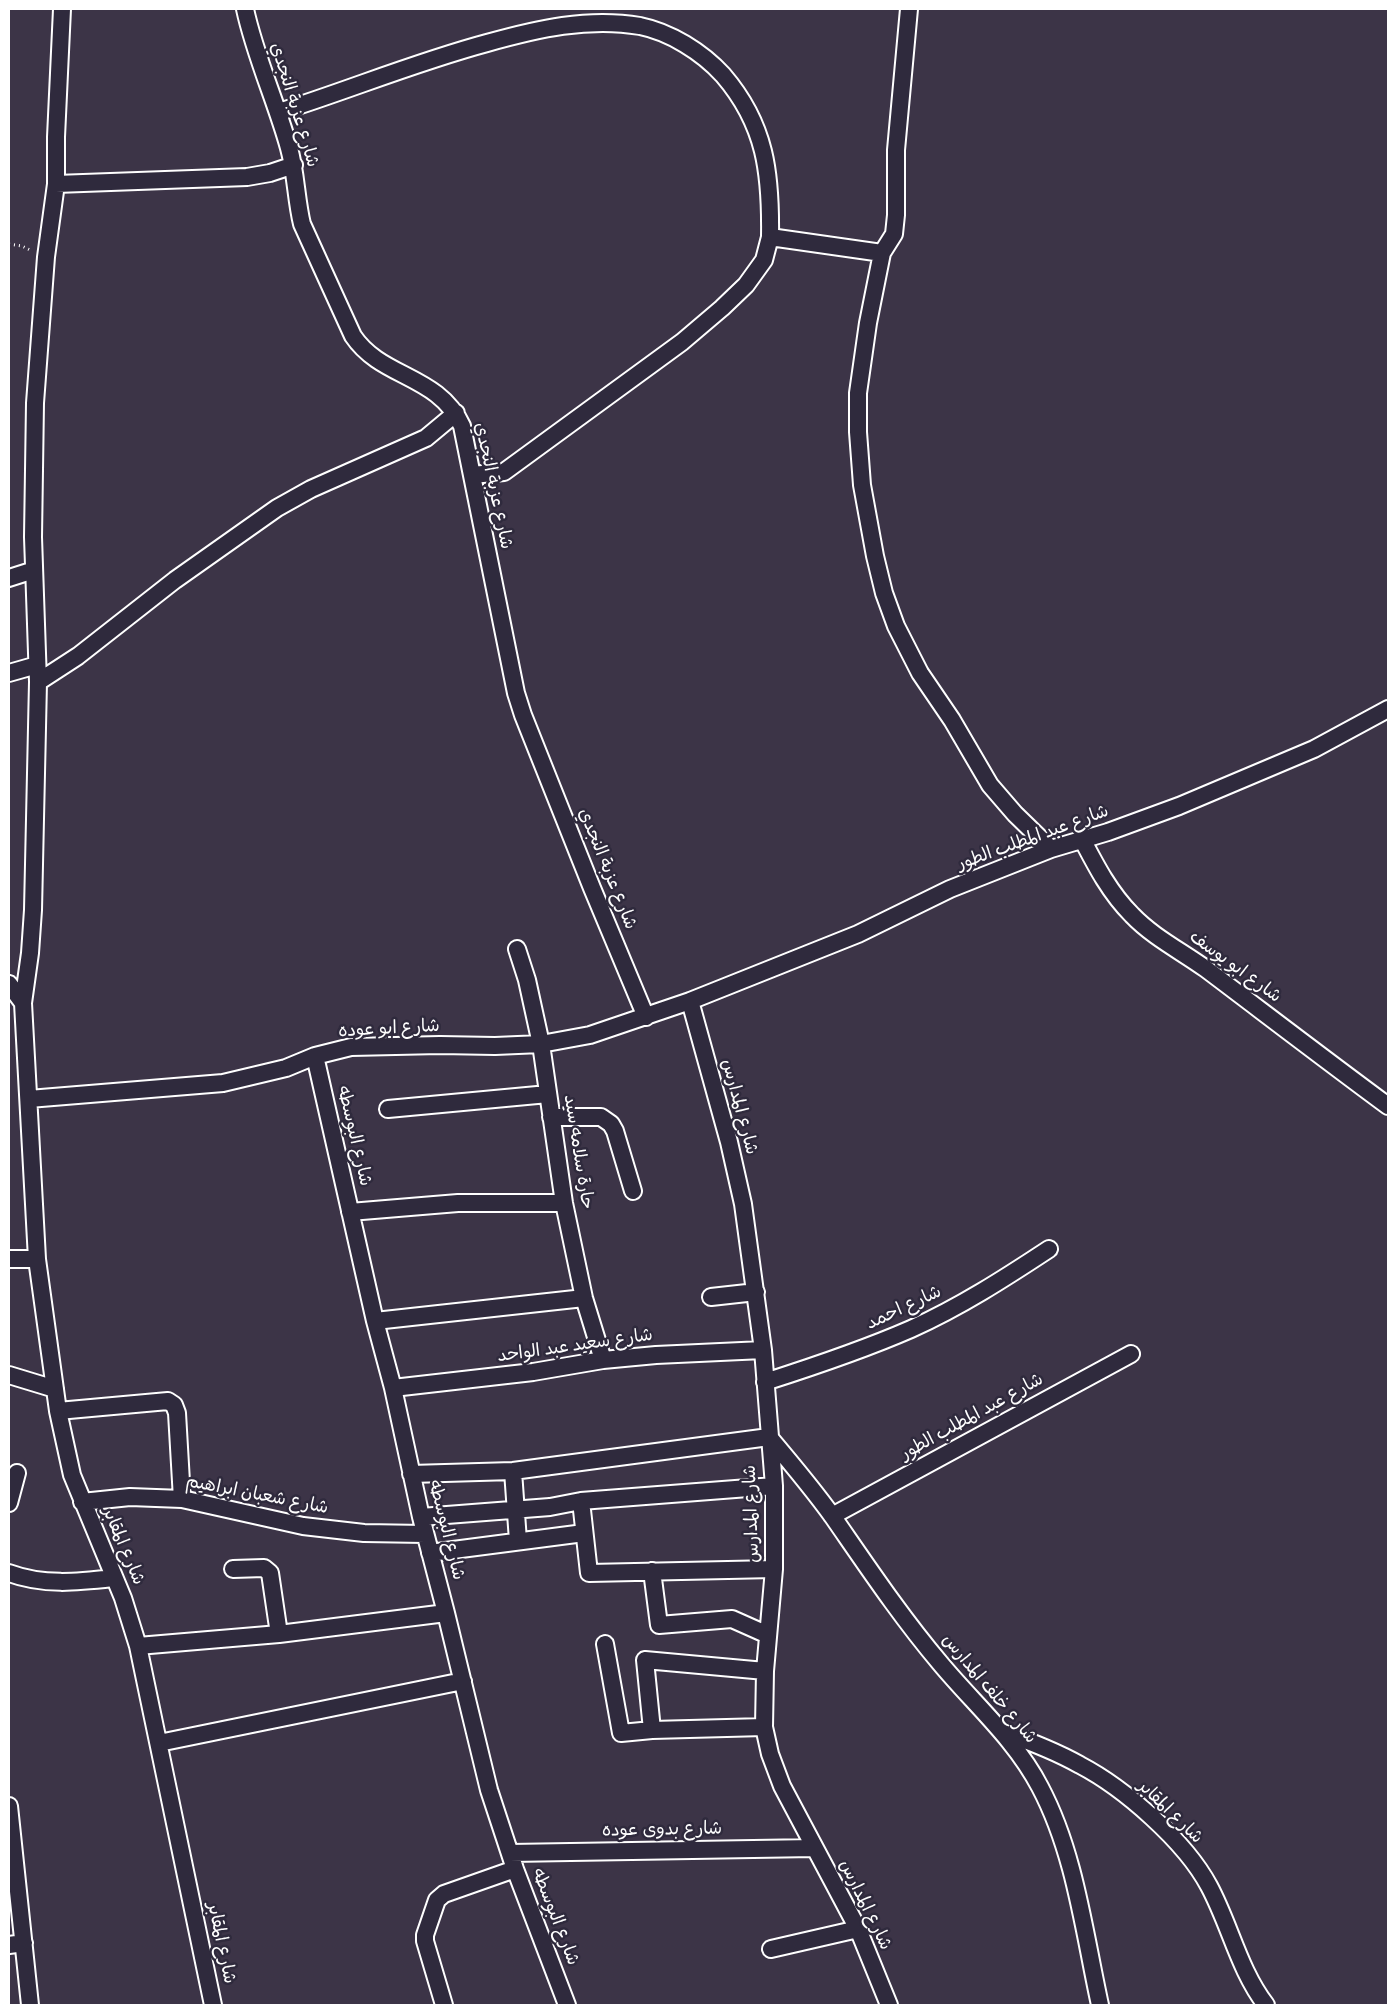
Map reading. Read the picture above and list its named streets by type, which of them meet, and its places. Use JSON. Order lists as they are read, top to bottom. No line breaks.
{"streets":{"street":["شارع عزبة النجدي","شارع عبد المطلب الطور","شارع ابو يوسف","شارع ابو عوده","شارع المدارس","شارع البوسطه","حارة سلامه سيد","شارع احمد","شارع سعيد عبد الواحد","شارع شعبان ابراهيم","شارع المقابر","شارع خلف المدارس","شارع بدوى عوده"]},"crossings":[["شارع عزبة النجدي","شارع ابو عوده"],["شارع عبد المطلب الطور","شارع ابو يوسف"],["شارع عبد المطلب الطور","شارع ابو عوده"],["شارع عبد المطلب الطور","شارع المدارس"],["شارع عبد المطلب الطور","شارع خلف المدارس"],["شارع ابو عوده","شارع المدارس"],["شارع ابو عوده","شارع البوسطه"],["شارع ابو عوده","حارة سلامه سيد"],["شارع ابو عوده","شارع المقابر"],["شارع المدارس","شارع احمد"],["شارع المدارس","شارع سعيد عبد الواحد"],["شارع المدارس","شارع خلف المدارس"],["شارع المدارس","شارع بدوى عوده"],["شارع البوسطه","شارع سعيد عبد الواحد"],["شارع البوسطه","شارع شعبان ابراهيم"],["شارع البوسطه","شارع بدوى عوده"],["حارة سلامه سيد","شارع سعيد عبد الواحد"],["شارع شعبان ابراهيم","شارع المقابر"],["شارع المقابر","شارع خلف المدارس"]]}
